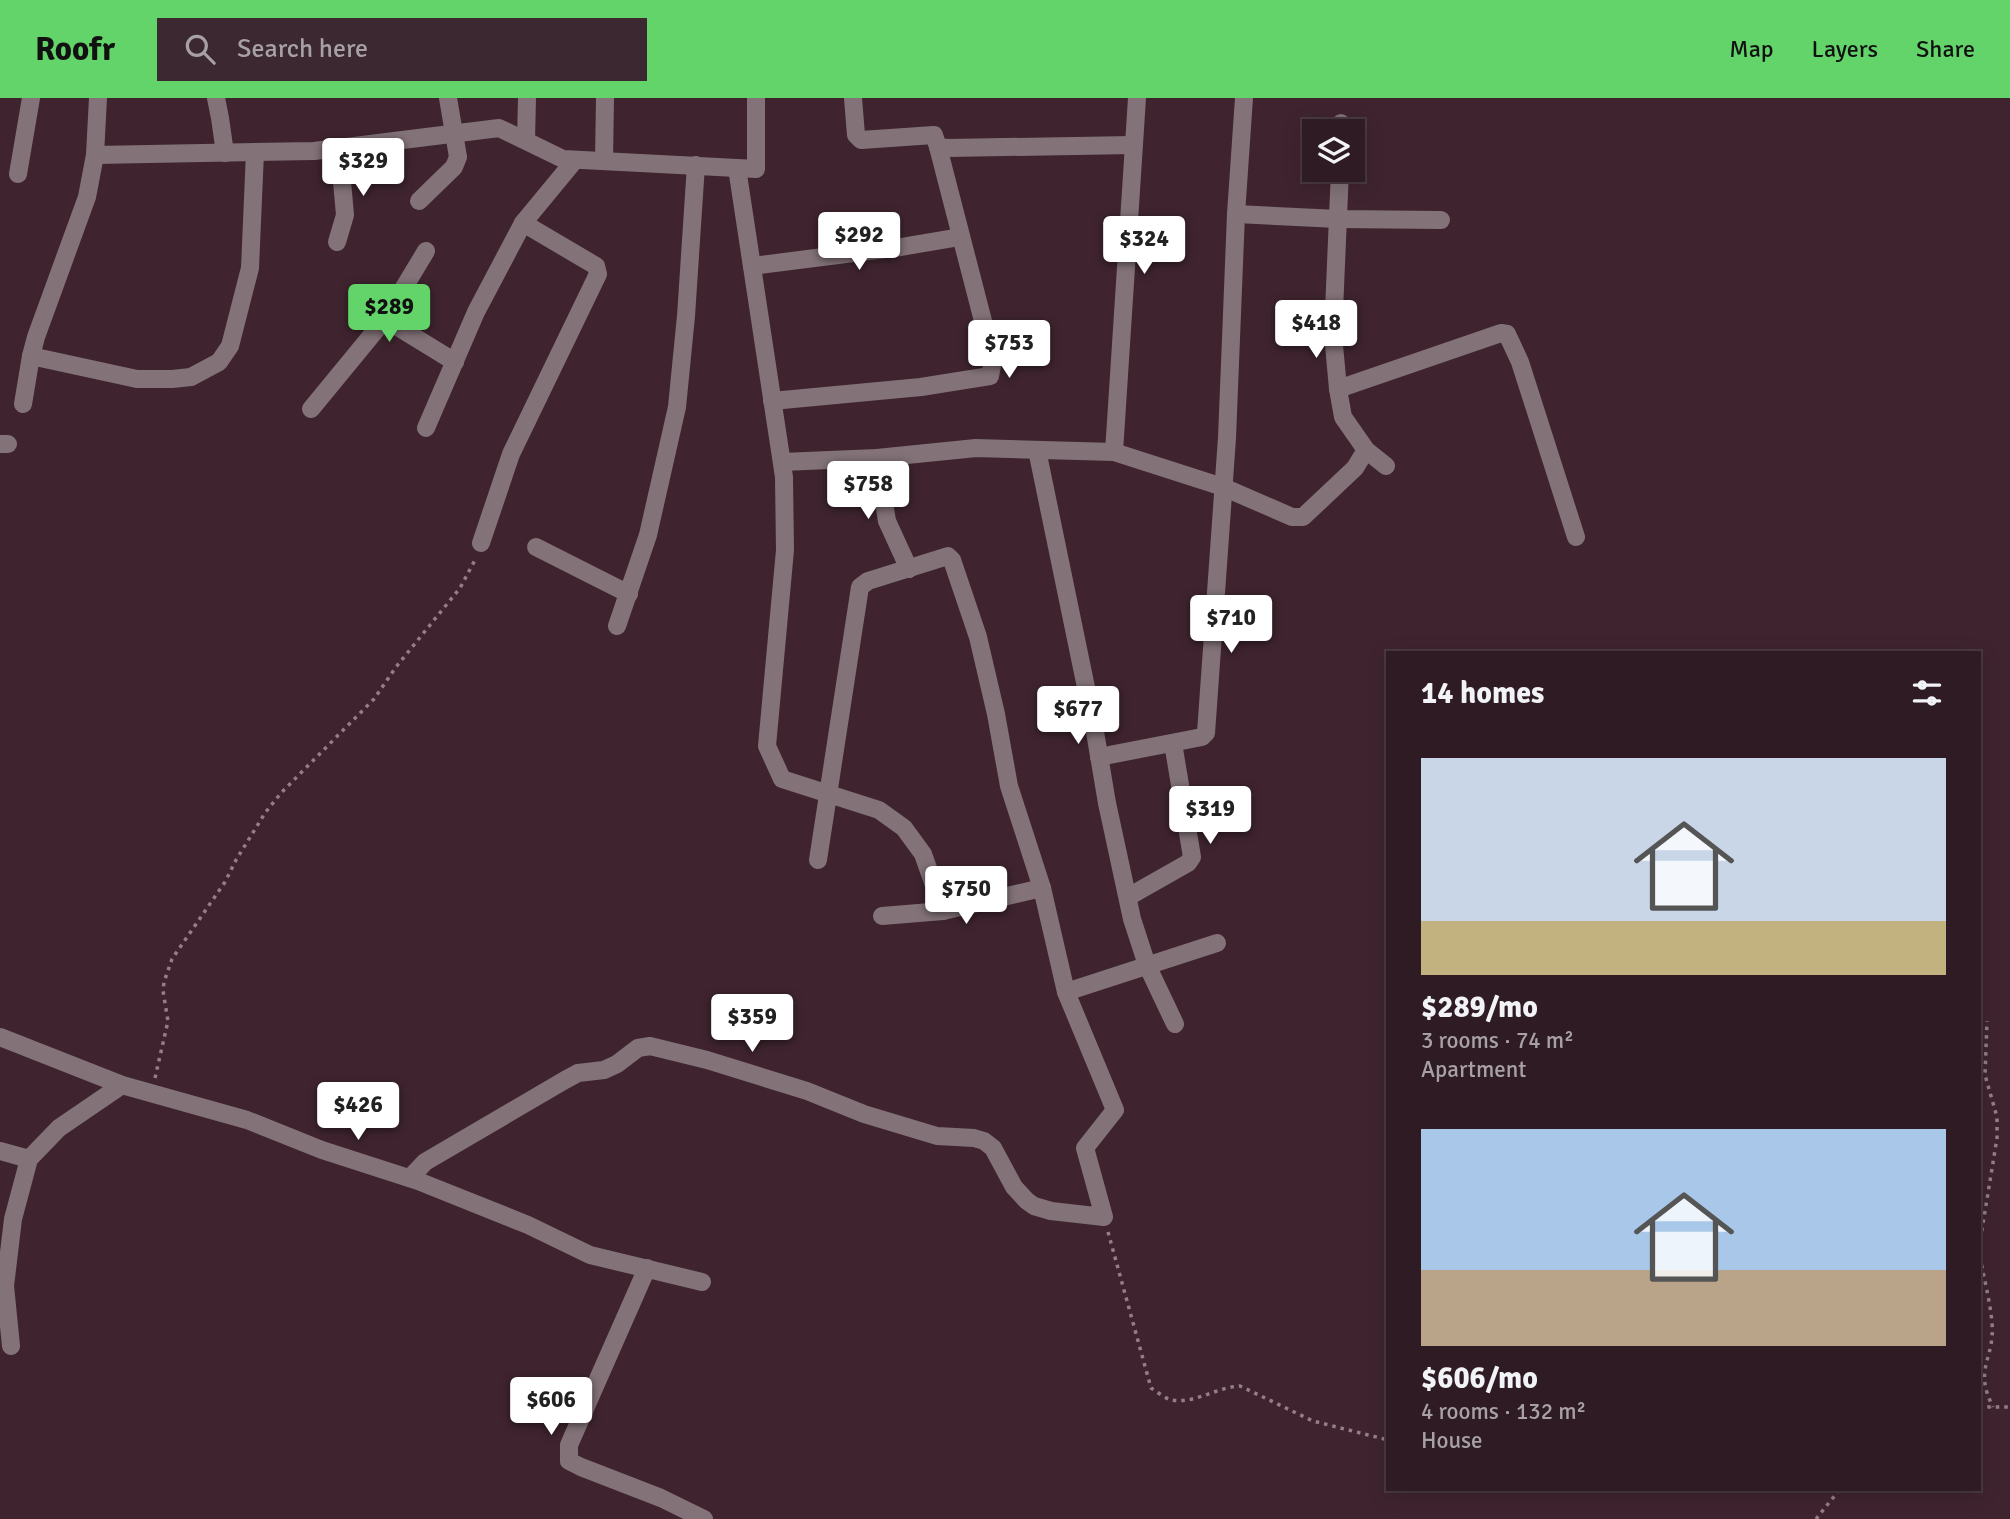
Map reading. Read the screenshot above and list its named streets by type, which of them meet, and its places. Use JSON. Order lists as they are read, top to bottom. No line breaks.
{"page":{"header":"Roofr","search":"Search here","nav":["Map","Layers","Share"],"price":["$329","$292","$324","$289","$418","$753","$758","$710","$677","$319","$750","$359","$426","$606"],"heading":"14 homes","list":[{"name":"$289/mo","note":"3 rooms · 74 m² · Apartment"},{"name":"$606/mo","note":"4 rooms · 132 m² · House"}]}}
